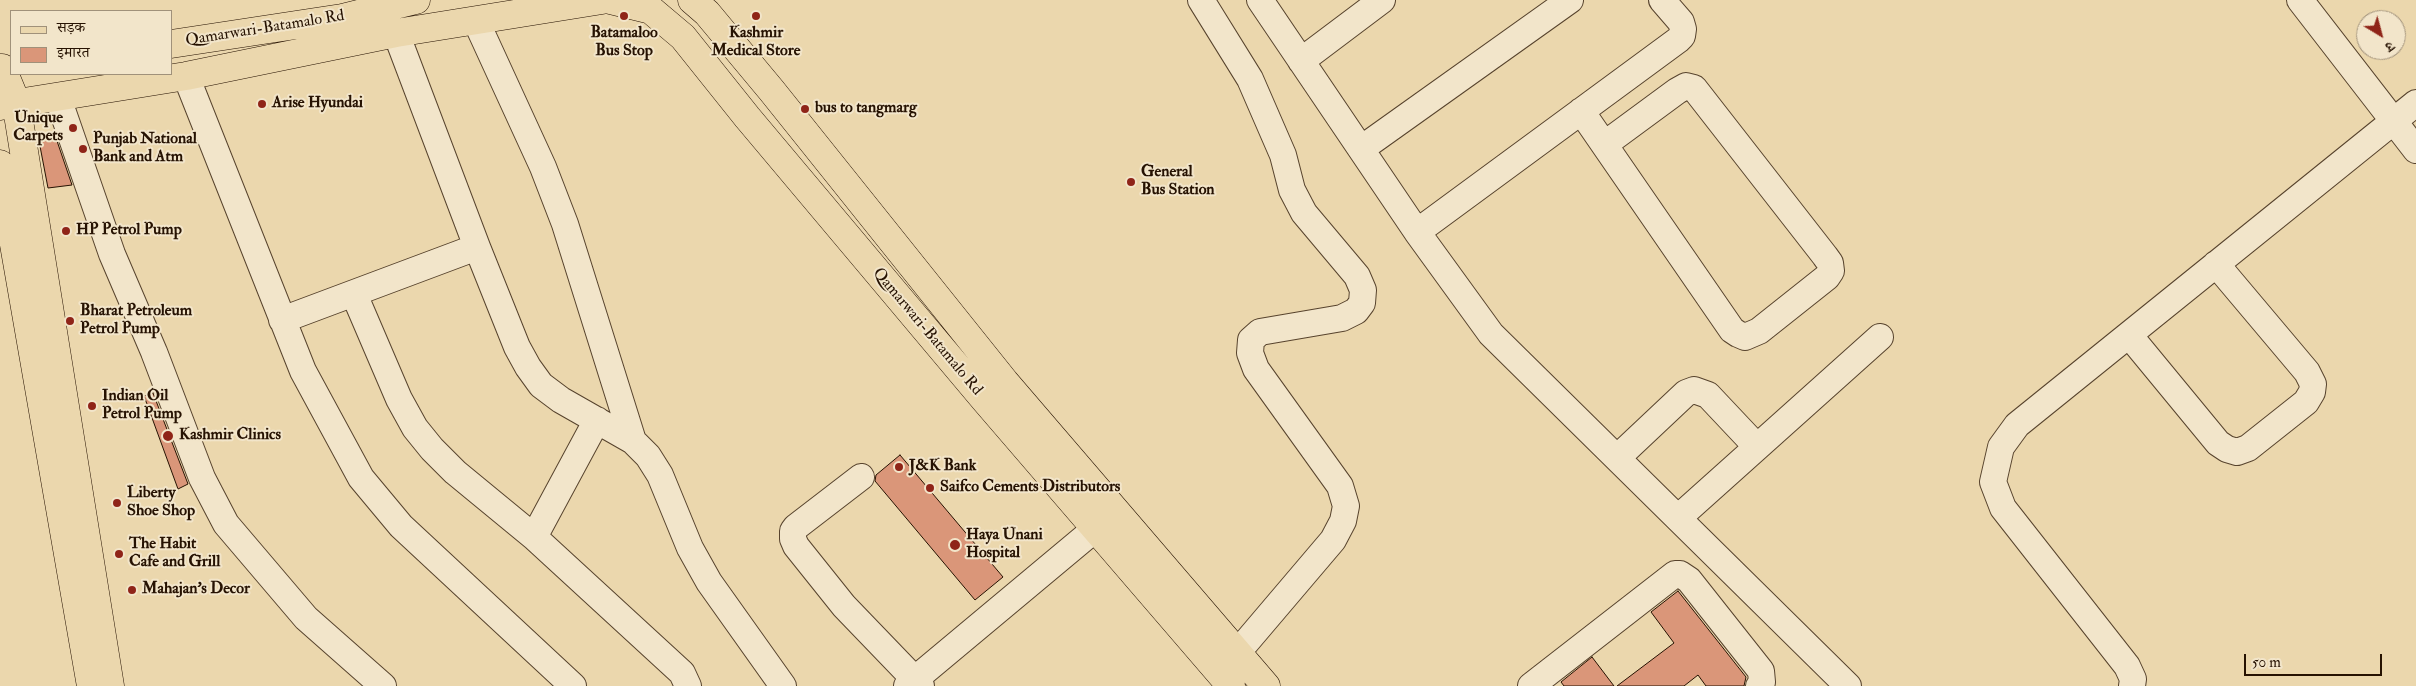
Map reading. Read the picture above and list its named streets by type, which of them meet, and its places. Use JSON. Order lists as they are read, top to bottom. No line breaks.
{"streets":{"main road":["Qamarwari-Batamalo Rd"]},"places":["Batamaloo Bus Stop","Kashmir Medical Store","Arise Hyundai","bus to tangmarg","Unique Carpets","Punjab National Bank and Atm","General Bus Station","HP Petrol Pump","Bharat Petroleum Petrol Pump","Indian Oil Petrol Pump","Kashmir Clinics","J&K Bank","Saifco Cements Distributors","Liberty Shoe Shop","Haya Unani Hospital","The Habit Cafe and Grill","Mahajan's Decor"],"legend":["सड़क","इमारत"],"scale_bar":"50 m","north":"bottom right"}
